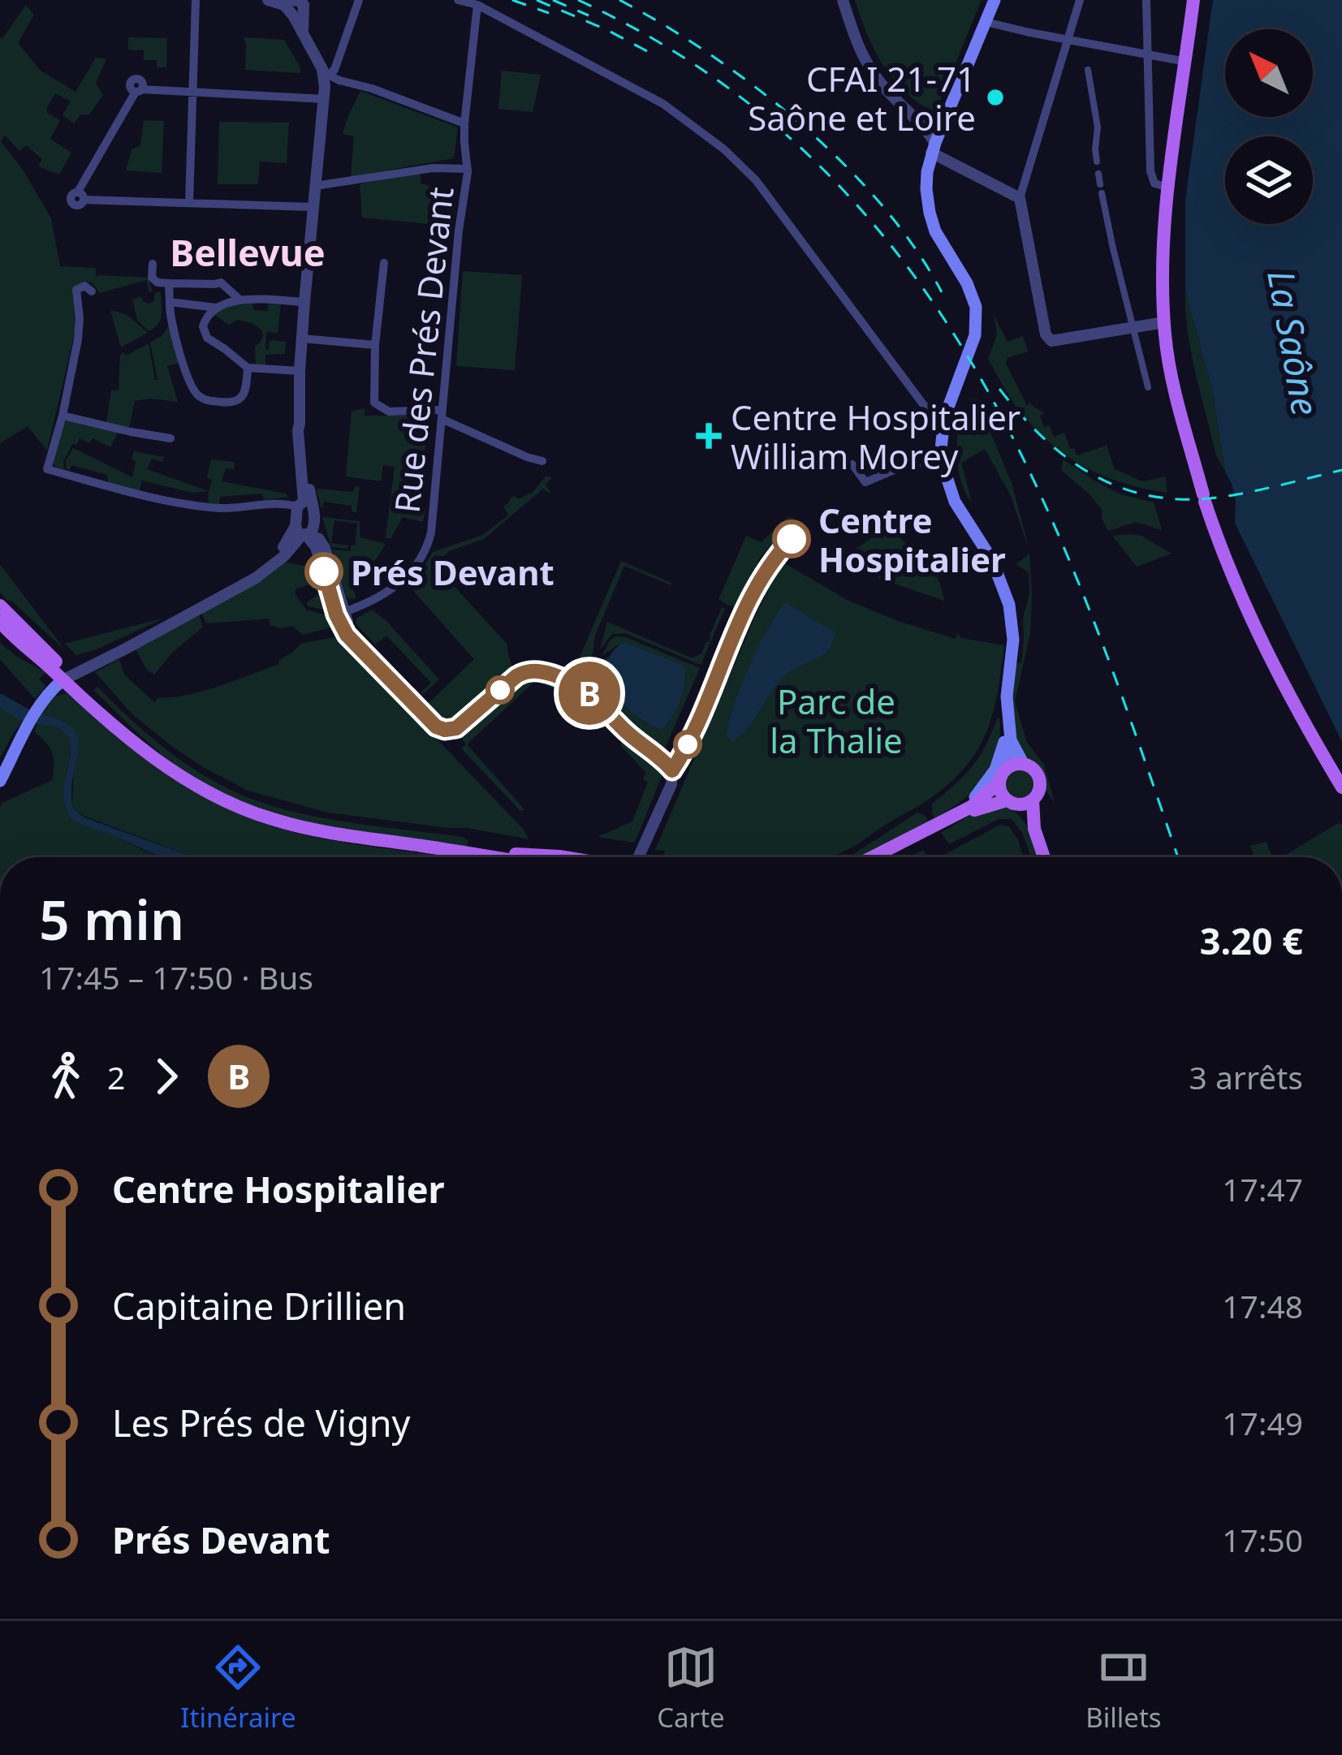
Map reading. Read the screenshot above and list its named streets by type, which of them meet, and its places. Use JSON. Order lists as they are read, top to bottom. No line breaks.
{"streets":{"street":["Rue des Prés Devant"]},"districts":["Bellevue"],"water":["La Saône"],"parks":["Parc de la Thalie"],"places":{"other":["CFAI 21-71 Saône et Loire","Centre Hospitalier","Prés Devant"],"health":["Centre Hospitalier William Morey"]},"lines":["bus line B"],"north":"top left","page":{"on_map":"B","heading":["5 min","17:45 – 17:50 · Bus","3.20 €"],"legs":["2","B","3 arrêts"],"list":[{"name":"Centre Hospitalier","value":"17:47"},{"name":"Capitaine Drillien","value":"17:48"},{"name":"Les Prés de Vigny","value":"17:49"},{"name":"Prés Devant","value":"17:50"}],"tabs":["Itinéraire","Carte","Billets"]}}
